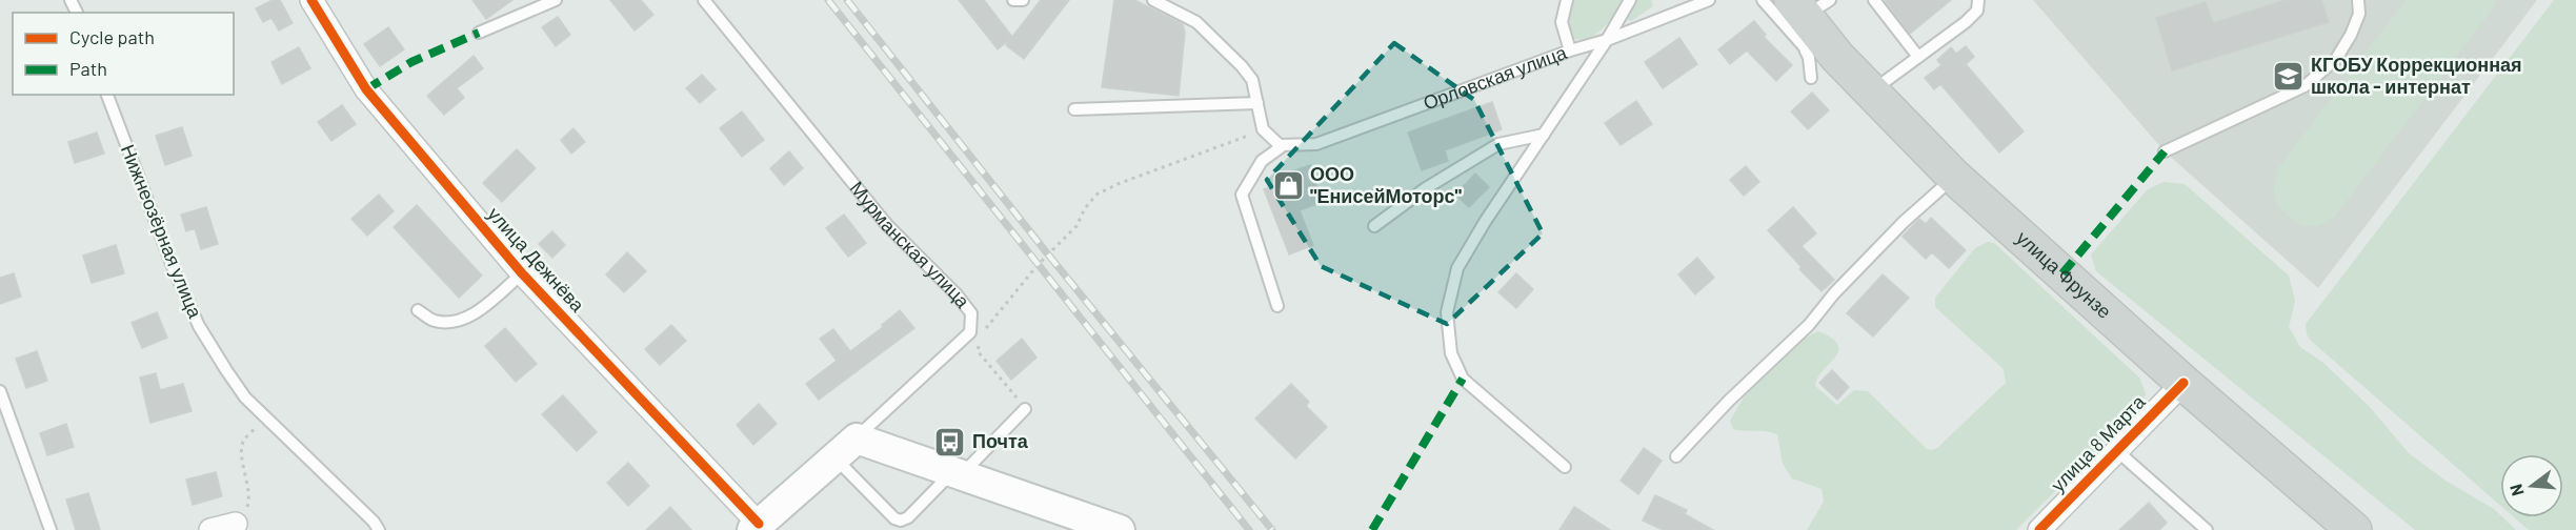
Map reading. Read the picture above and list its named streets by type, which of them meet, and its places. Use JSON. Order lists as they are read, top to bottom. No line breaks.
{"streets":{"main road":["улица Фрунзе"],"street":["улица Дежнёва","улица 8 Марта"],"lane":["Орловская улица","Нижнеозёрная улица","Мурманская улица"]},"crossings":[["улица Фрунзе","улица 8 Марта"]],"places":{"school or university":["КГОБУ Коррекционная школа - интернат"],"shop":["ООО \"ЕнисейМоторс\""],"bus stop":["Почта"]},"legend":["Cycle path","Path"],"north":"left"}
